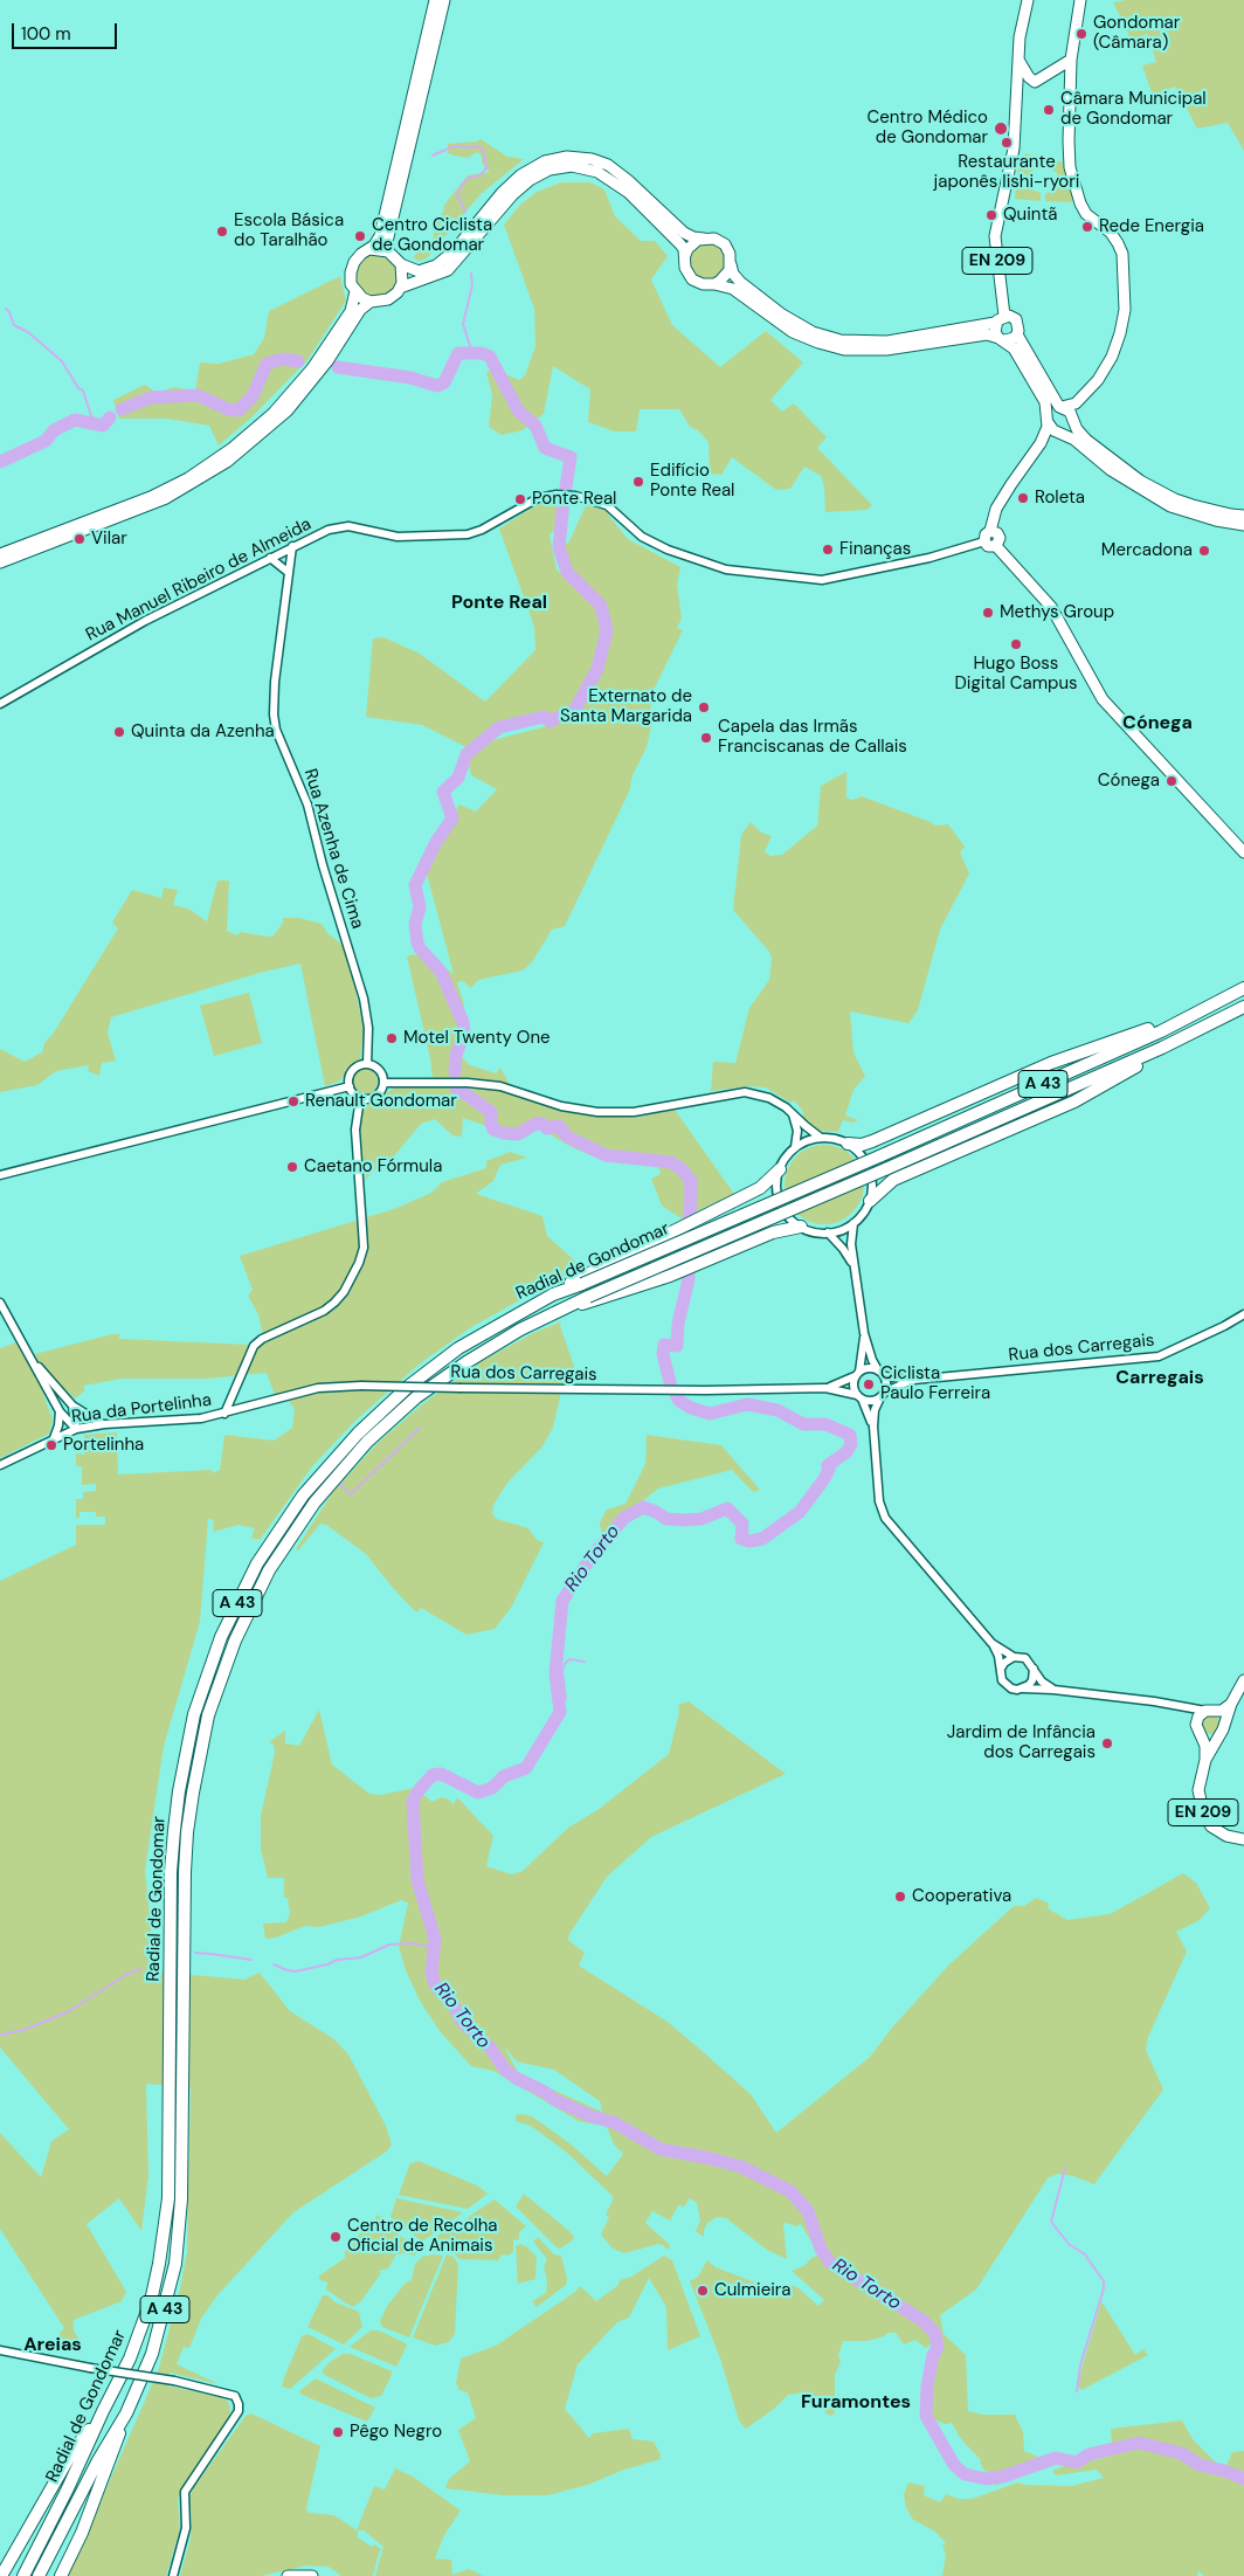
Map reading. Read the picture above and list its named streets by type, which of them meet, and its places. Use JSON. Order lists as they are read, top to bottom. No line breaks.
{"streets":{"highway":["A 43","Radial de Gondomar"],"main road":["EN 209"],"street":["Rua Manuel Ribeiro de Almeida","Rua Azenha de Cima","Rua dos Carregais","Rua da Portelinha"]},"crossings":[["Rua Manuel Ribeiro de Almeida","Rua Azenha de Cima"],["A 43","Radial de Gondomar"],["Rua dos Carregais","Rua da Portelinha"]],"districts":["Ponte Real","Cónega","Carregais","Areias","Furamontes"],"water":["Rio Torto"],"places":["Gondomar (Câmara)","Câmara Municipal de Gondomar","Centro Médico de Gondomar","Restaurante japonês lishi-ryori","Quintã","Rede Energia","Escola Básica do Taralhão","Centro Ciclista de Gondomar","Edifício Ponte Real","Roleta","Ponte Real","Vilar","Finanças","Mercadona","Methys Group","Hugo Boss Digital Campus","Externato de Santa Margarida","Quinta da Azenha","Capela das Irmãs Franciscanas de Callais","Cónega","Motel Twenty One","Renault Gondomar","Caetano Fórmula","Ciclista Paulo Ferreira","Portelinha","Jardim de Infância dos Carregais","Cooperativa","Centro de Recolha Oficial de Animais","Culmieira","Pêgo Negro"],"scale_bar":"100 m"}
